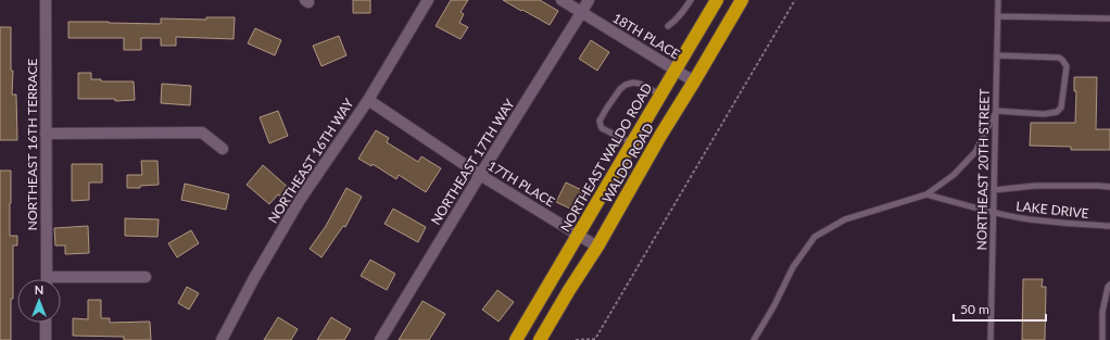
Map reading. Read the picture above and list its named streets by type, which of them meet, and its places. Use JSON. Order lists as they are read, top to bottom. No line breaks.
{"streets":{"highway":["NORTHEAST WALDO ROAD","WALDO ROAD"],"street":["18TH PLACE","NORTHEAST 16TH TERRACE","NORTHEAST 16TH WAY","NORTHEAST 17TH WAY","17TH PLACE"],"lane":["NORTHEAST 20TH STREET","LAKE DRIVE"]},"crossings":[["18TH PLACE","NORTHEAST WALDO ROAD"],["18TH PLACE","NORTHEAST 17TH WAY"],["18TH PLACE","WALDO ROAD"],["NORTHEAST WALDO ROAD","17TH PLACE"],["NORTHEAST 16TH WAY","17TH PLACE"],["NORTHEAST 17TH WAY","17TH PLACE"],["WALDO ROAD","17TH PLACE"],["NORTHEAST 20TH STREET","LAKE DRIVE"]],"scale_bar":"50 m","north":"top"}
